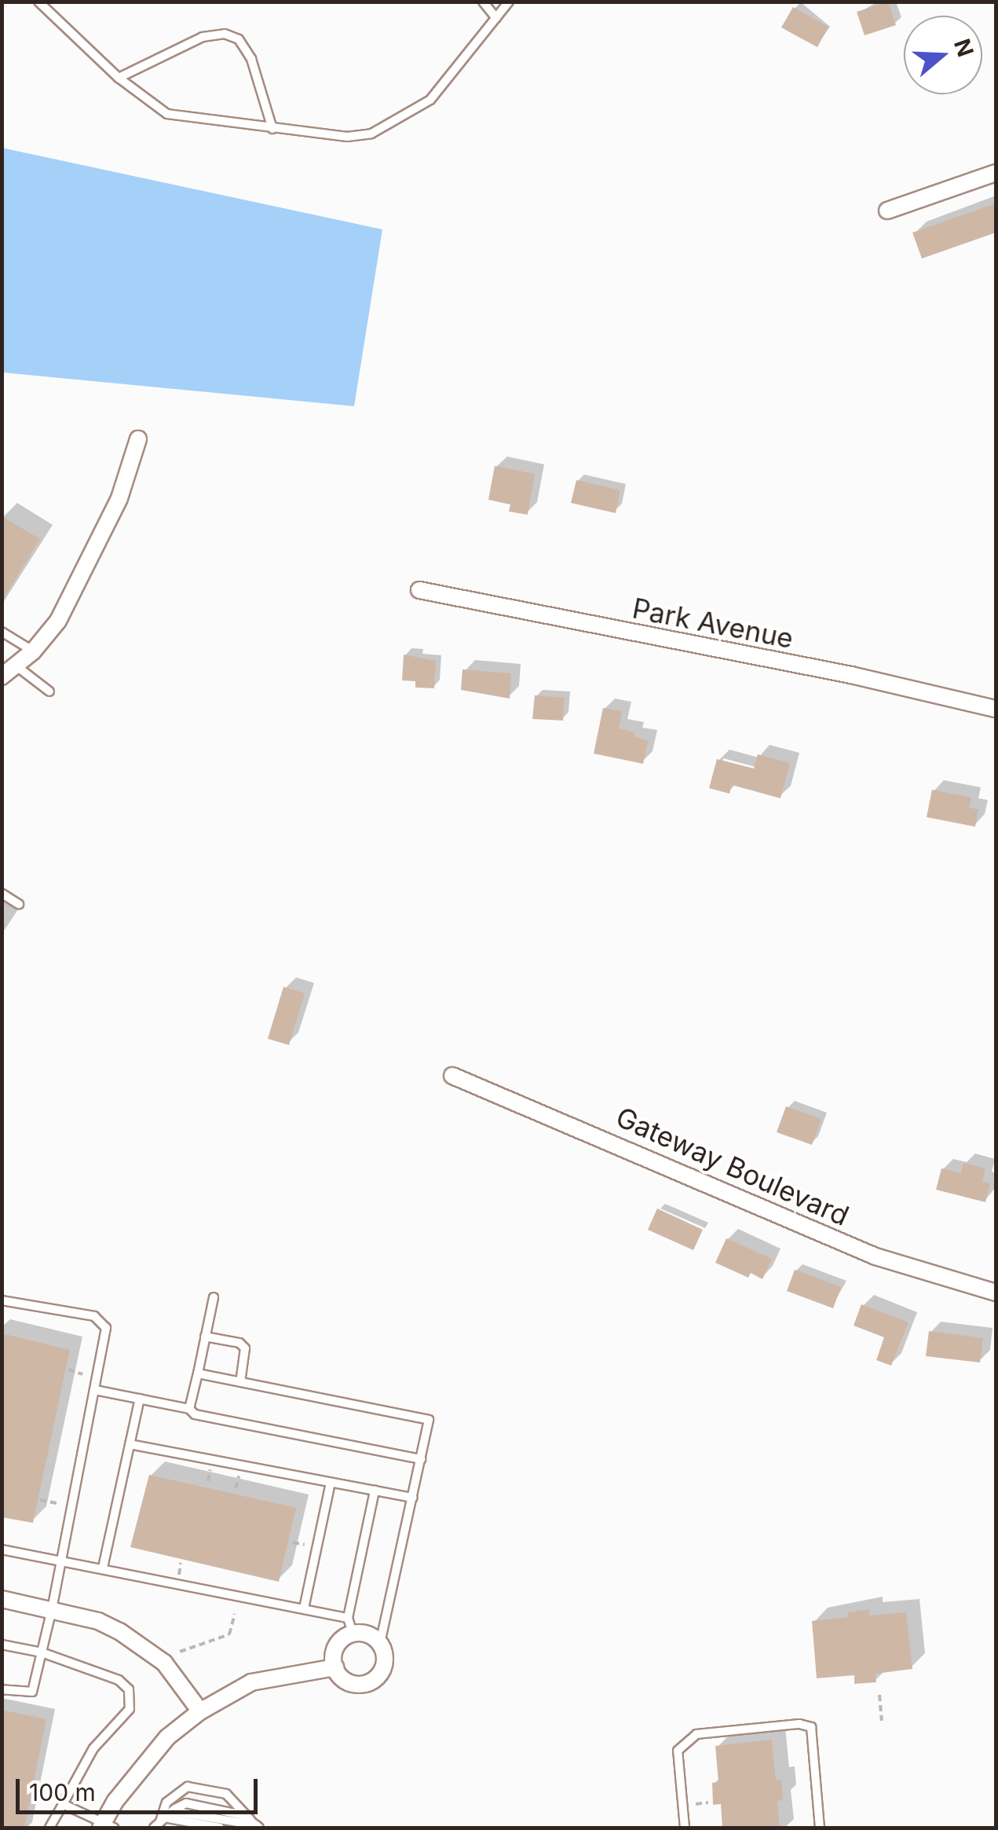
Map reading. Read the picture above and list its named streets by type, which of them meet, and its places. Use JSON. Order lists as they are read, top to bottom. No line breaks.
{"streets":{"street":["Park Avenue","Gateway Boulevard"]},"scale_bar":"100 m","north":"right"}
